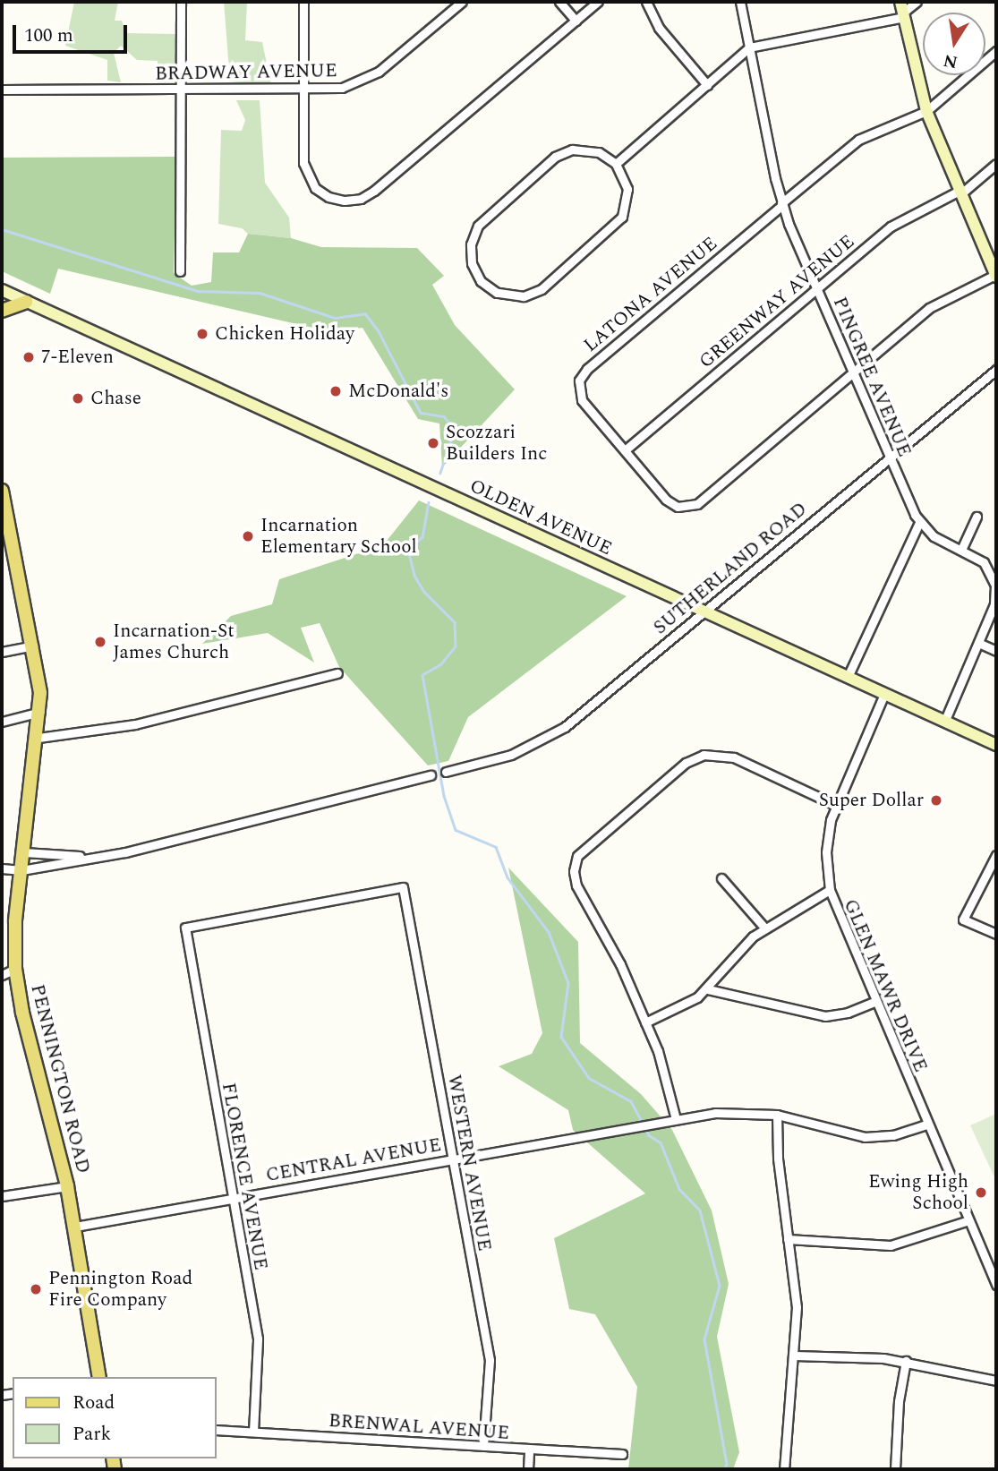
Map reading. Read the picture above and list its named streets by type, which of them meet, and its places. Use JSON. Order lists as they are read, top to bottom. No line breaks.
{"streets":{"main road":["OLDEN AVENUE","PENNINGTON ROAD"],"street":["BRADWAY AVENUE","LATONA AVENUE","GREENWAY AVENUE","PINGREE AVENUE","SUTHERLAND ROAD","GLEN MAWR DRIVE","CENTRAL AVENUE","WESTERN AVENUE","FLORENCE AVENUE","BRENWAL AVENUE"]},"crossings":[["LATONA AVENUE","GREENWAY AVENUE"],["LATONA AVENUE","PINGREE AVENUE"],["GREENWAY AVENUE","PINGREE AVENUE"],["PINGREE AVENUE","OLDEN AVENUE"],["PINGREE AVENUE","SUTHERLAND ROAD"],["OLDEN AVENUE","SUTHERLAND ROAD"],["OLDEN AVENUE","GLEN MAWR DRIVE"],["GLEN MAWR DRIVE","CENTRAL AVENUE"],["PENNINGTON ROAD","CENTRAL AVENUE"],["CENTRAL AVENUE","WESTERN AVENUE"],["CENTRAL AVENUE","FLORENCE AVENUE"],["WESTERN AVENUE","FLORENCE AVENUE"],["WESTERN AVENUE","BRENWAL AVENUE"],["FLORENCE AVENUE","BRENWAL AVENUE"]],"places":["Chicken Holiday","7-Eleven","McDonald's","Chase","Scozzari Builders Inc","Incarnation Elementary School","Incarnation-St James Church","Super Dollar","Ewing High School","Pennington Road Fire Company"],"legend":["Road","Park"],"scale_bar":"100 m","north":"bottom"}
